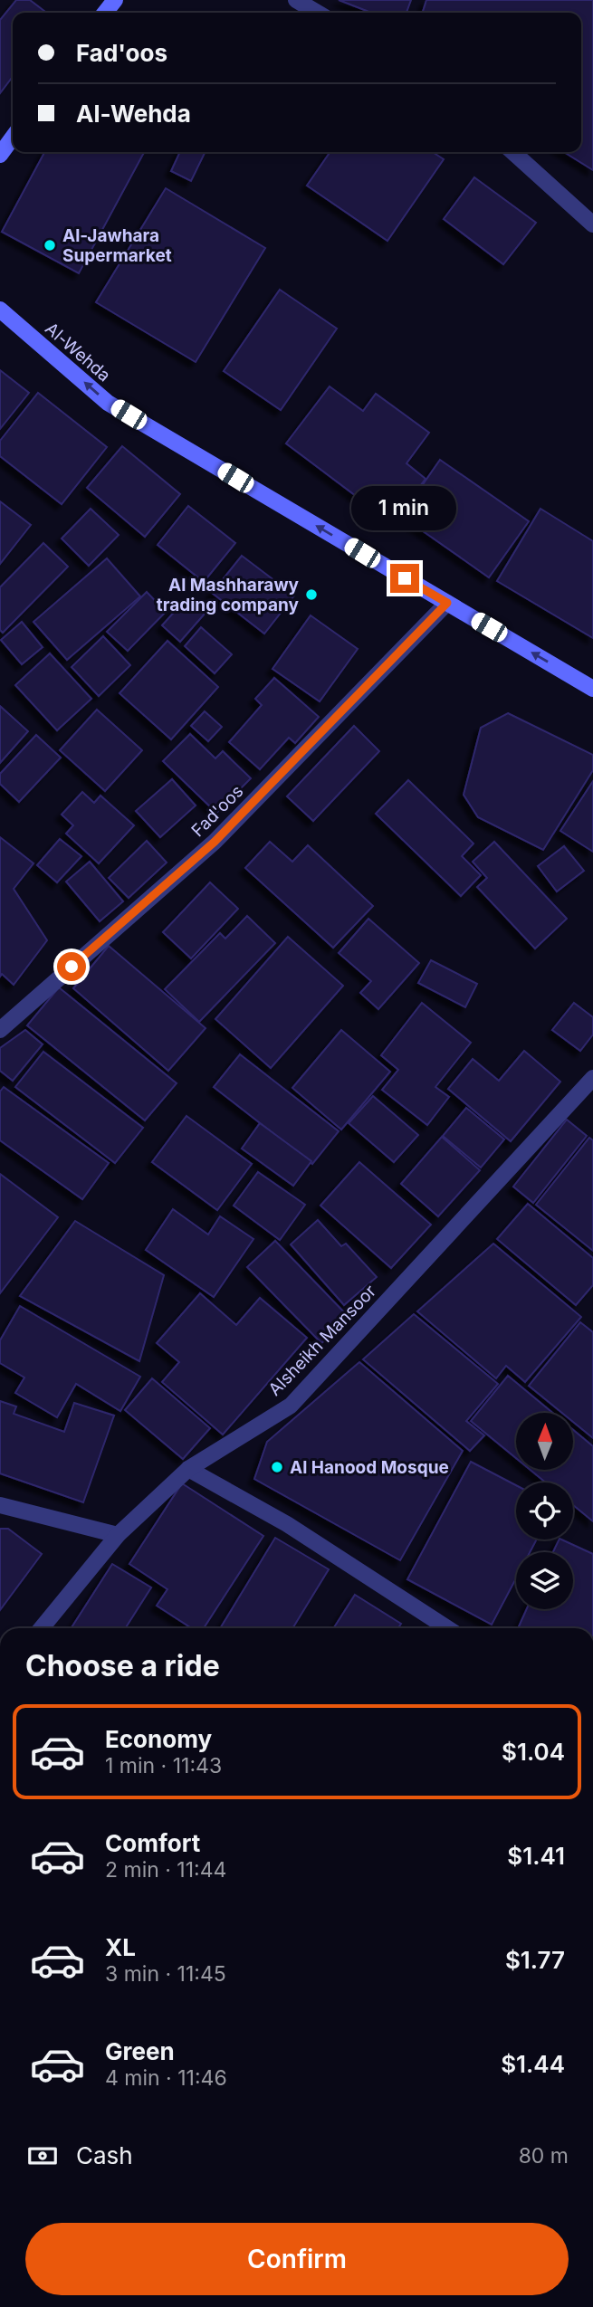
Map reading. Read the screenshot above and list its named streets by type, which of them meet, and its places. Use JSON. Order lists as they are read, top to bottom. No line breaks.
{"streets":{"main road":["Al-Wehda"],"street":["Fad'oos","Alsheikh Mansoor"]},"crossings":[["Al-Wehda","Fad'oos"]],"one_way":["Al-Wehda"],"places":["Al-Jawhara Supermarket","Al Mashharawy trading company","Al Hanood Mosque"],"north":"top","page":{"banner":["Fad'oos","Al-Wehda"],"bubble":"1 min","heading":"Choose a ride","list":[{"name":"Economy","note":"1 min · 11:43","value":"$1.04"},{"name":"Comfort","note":"2 min · 11:44","value":"$1.41"},{"name":"XL","note":"3 min · 11:45","value":"$1.77"},{"name":"Green","note":"4 min · 11:46","value":"$1.44"}],"pay":["Cash","80 m"],"buttons":"Confirm"}}
